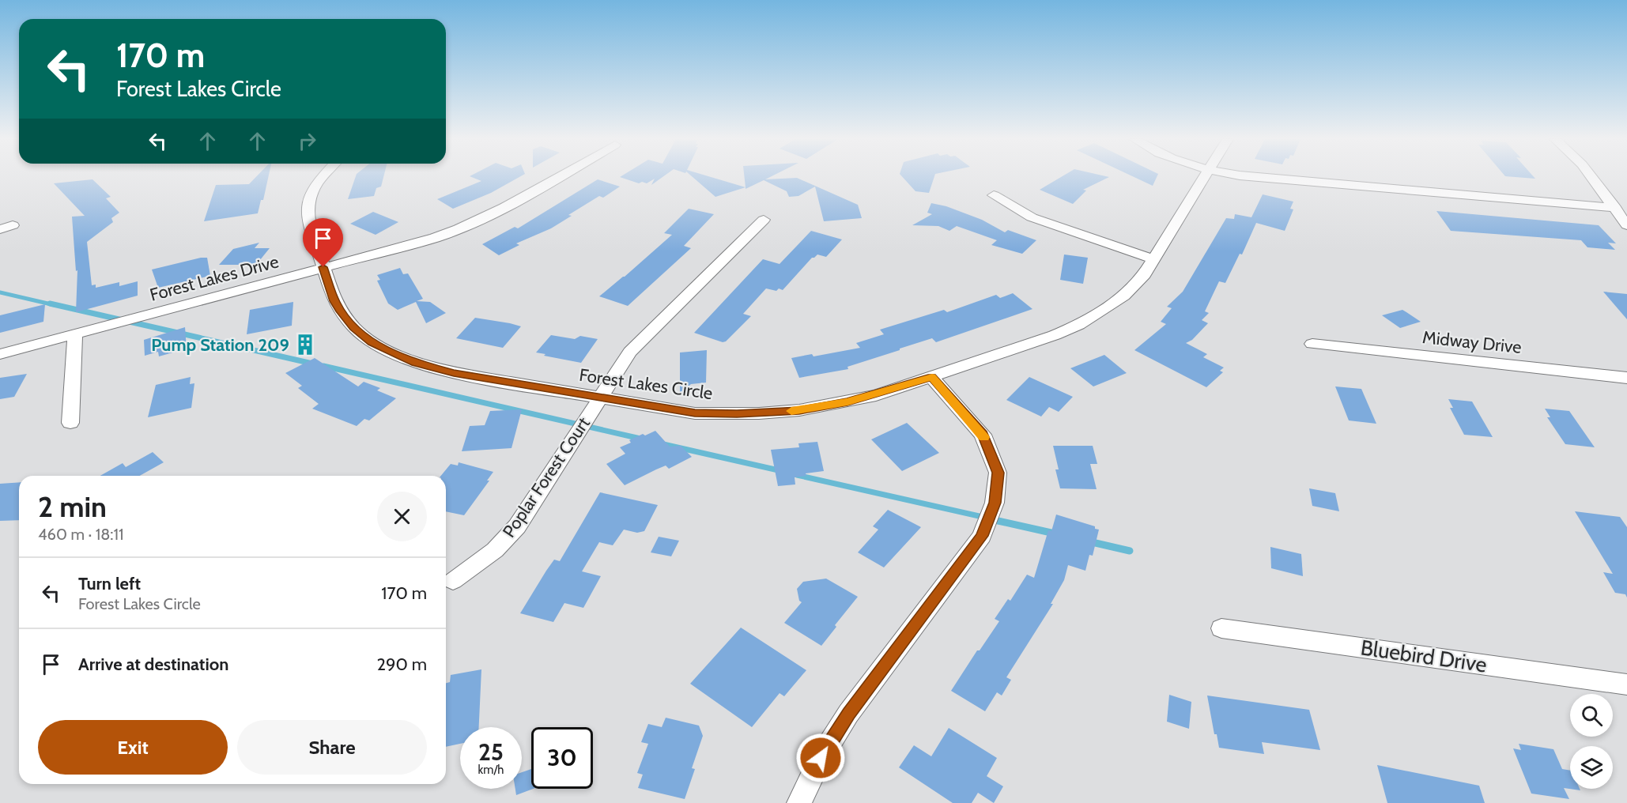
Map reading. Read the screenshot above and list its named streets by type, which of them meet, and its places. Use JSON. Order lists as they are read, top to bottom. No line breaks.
{"streets":{"street":["Forest Lakes Drive","Midway Drive","Forest Lakes Circle","Poplar Forest Court","Bluebird Drive"]},"crossings":[["Forest Lakes Drive","Forest Lakes Circle"],["Forest Lakes Circle","Poplar Forest Court"]],"places":{"building":["Pump Station 209"]},"page":{"turn":["170 m","Forest Lakes Circle"],"heading":["2 min","460 m · 18:11"],"list":[{"name":"Turn left","note":"Forest Lakes Circle","value":"170 m"},{"name":"Arrive at destination","value":"290 m"}],"buttons":["Exit","Share"],"speed":"25 km/h","limit":"30"}}
